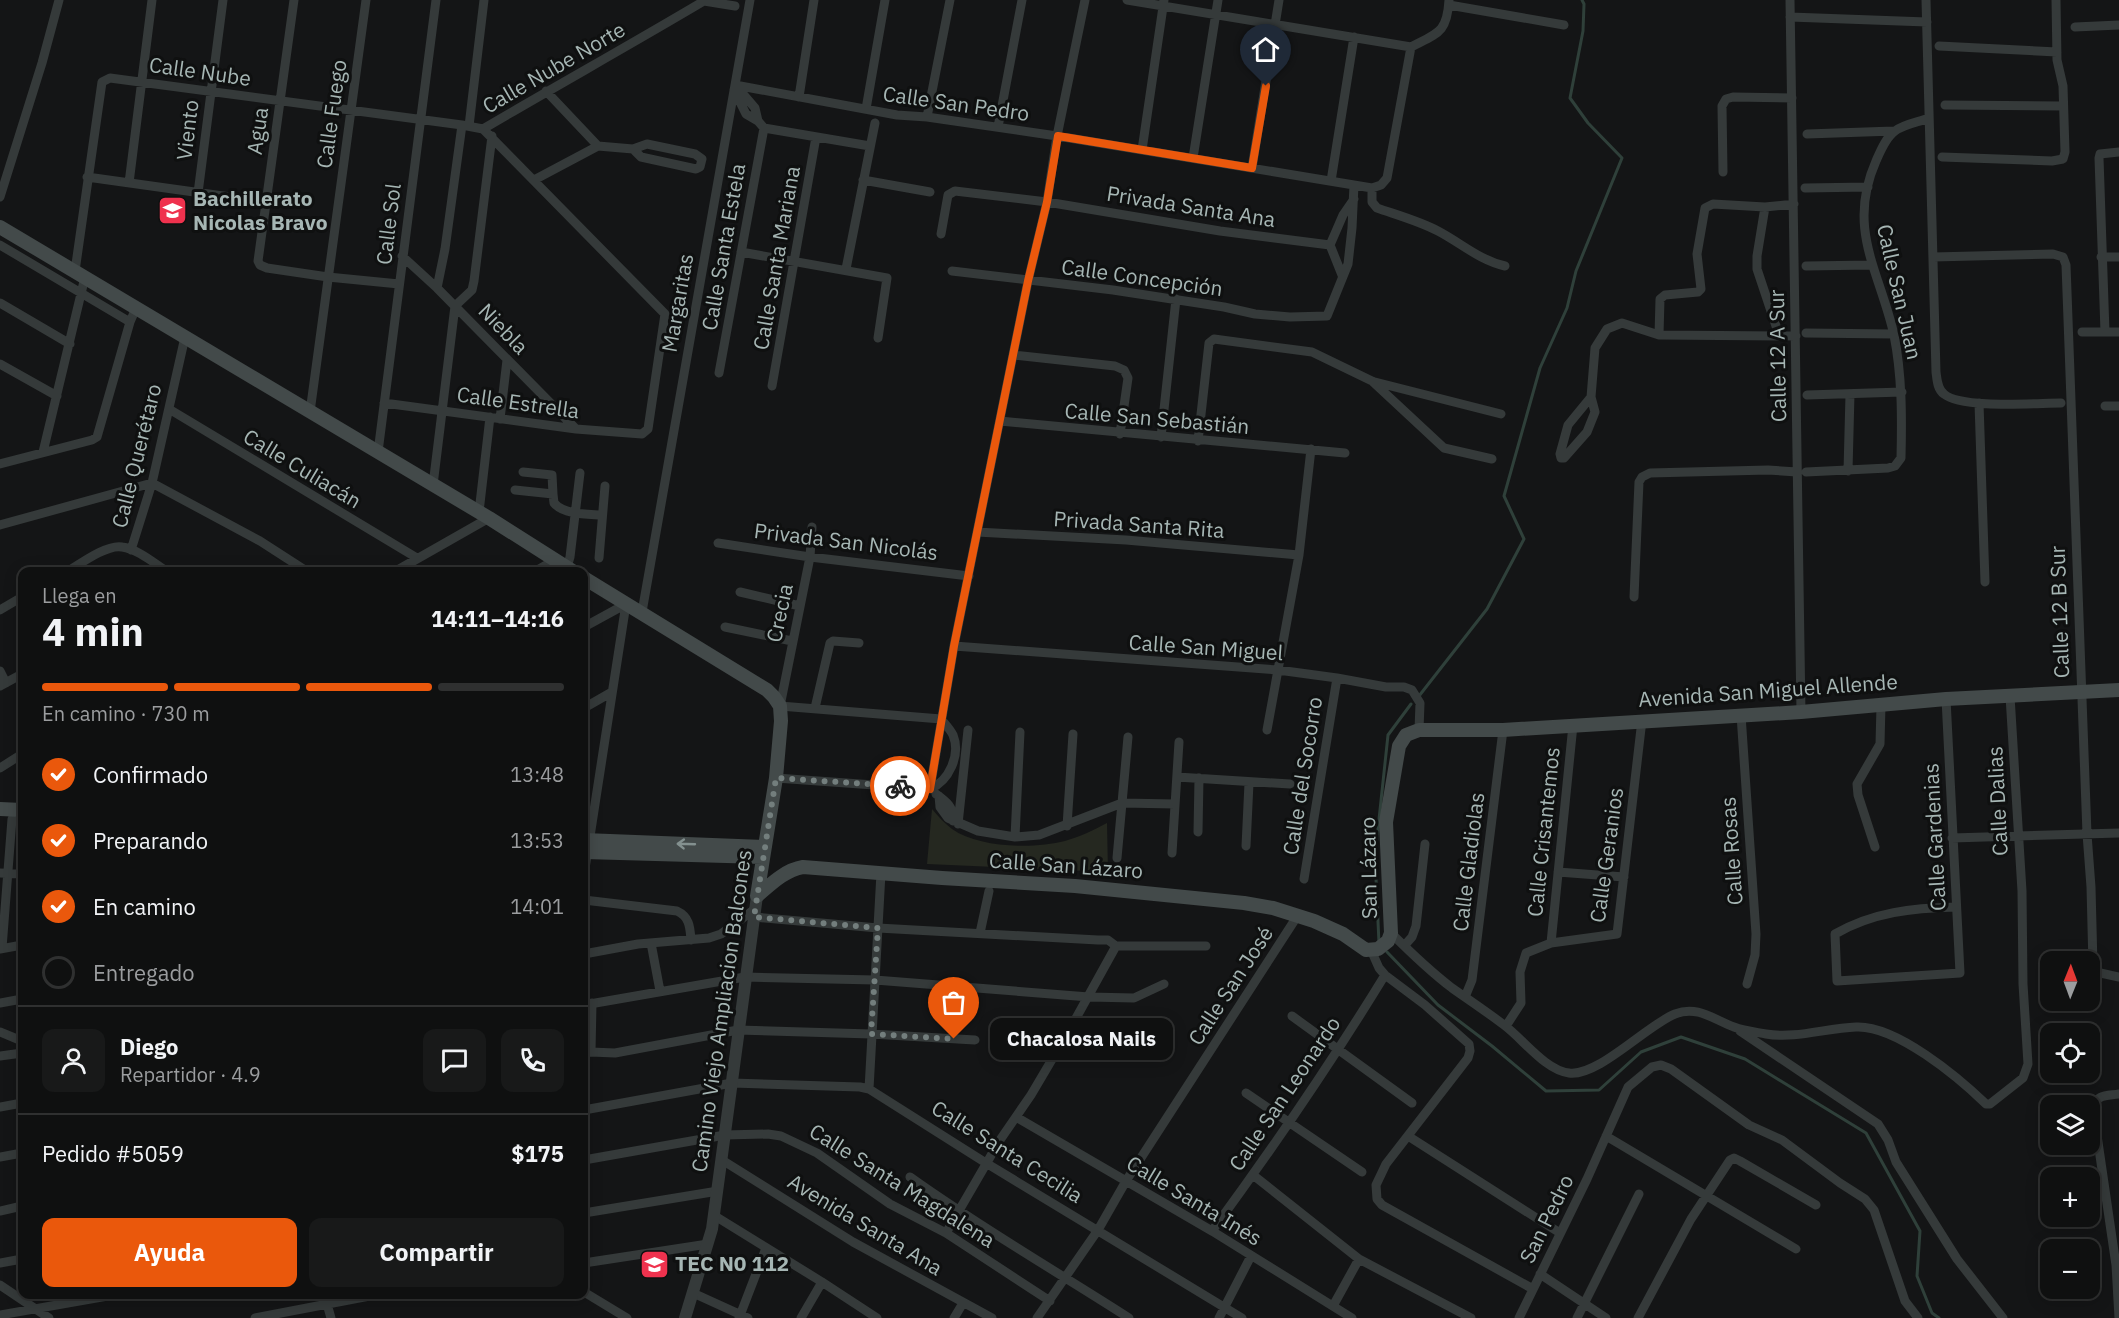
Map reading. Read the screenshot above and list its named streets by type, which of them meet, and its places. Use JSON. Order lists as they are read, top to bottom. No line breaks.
{"streets":{"main road":["Avenida San Miguel Allende","Calle San Lázaro","San Lázaro","Camino Viejo Ampliacion Balcones"],"street":["Calle Nube Norte","Calle Nube","Calle San Pedro","Calle Fuego","Viento","Agua","Privada Santa Ana","Calle Sol","Calle Santa Estela","Calle Santa Mariana","Calle Concepción","Calle San Juan","Margaritas","Niebla","Calle 12 A Sur","Calle Estrella","Calle San Sebastián","Calle Querétaro","Calle Culiacán","Privada Santa Rita","Privada San Nicolás","Calle 12 B Sur","Crecia","Calle San Miguel","Calle del Socorro","Calle Dalias","Calle Crisantemos","Calle Gardenias","Calle Rosas","Calle Geranios","Calle Gladiolas","Calle San José","Calle San Leonardo","Calle Santa Cecilia","Calle Santa Magdalena","Calle Santa Inés","San Pedro","Avenida Santa Ana"]},"crossings":[["Calle Nube Norte","Calle Nube"],["Calle Nube","Calle Fuego"],["Calle Nube","Viento"],["Calle Nube","Agua"],["Calle Nube","Calle Sol"],["Calle San Pedro","Margaritas"],["Calle Fuego","Agua"],["Calle Sol","Niebla"],["Calle Sol","Calle Estrella"],["Niebla","Calle Estrella"],["Calle 12 A Sur","Avenida San Miguel Allende"],["Calle Querétaro","Calle Culiacán"],["Privada San Nicolás","Crecia"],["Calle 12 B Sur","Avenida San Miguel Allende"],["Crecia","Camino Viejo Ampliacion Balcones"],["Calle San Miguel","Avenida San Miguel Allende"],["Calle San Miguel","Calle del Socorro"],["Calle San Miguel","San Lázaro"],["Avenida San Miguel Allende","Calle Dalias"],["Avenida San Miguel Allende","Calle Crisantemos"],["Avenida San Miguel Allende","Calle Gardenias"],["Avenida San Miguel Allende","Calle Rosas"],["Avenida San Miguel Allende","Calle Geranios"],["Avenida San Miguel Allende","Calle Gladiolas"],["Avenida San Miguel Allende","San Lázaro"],["Calle Crisantemos","Calle Geranios"],["Calle San Lázaro","San Lázaro"],["Calle San Lázaro","Calle San José"],["Calle San Lázaro","Camino Viejo Ampliacion Balcones"],["Calle San José","Calle Santa Cecilia"],["Calle San José","Calle Santa Magdalena"],["Calle San José","Calle Santa Inés"],["Camino Viejo Ampliacion Balcones","Calle Santa Cecilia"],["Camino Viejo Ampliacion Balcones","Calle Santa Magdalena"],["Camino Viejo Ampliacion Balcones","Avenida Santa Ana"],["Calle San Leonardo","Calle Santa Inés"]],"places":{"school or university":["Bachillerato Nicolas Bravo","TEC N0 112"],"other":["Chacalosa Nails"]},"north":"top","page":{"heading":["4 min","Llega en","14:11–14:16"],"panel":["Diego","Repartidor · 4.9","Pedido #5059","$175"],"bar":"En camino · 730 m","list":[["Confirmado","13:48"],["Preparando","13:53"],["En camino","14:01"],"Entregado"],"map_buttons":["+","−"],"bubble":"Chacalosa Nails","buttons":["Ayuda","Compartir"]}}
